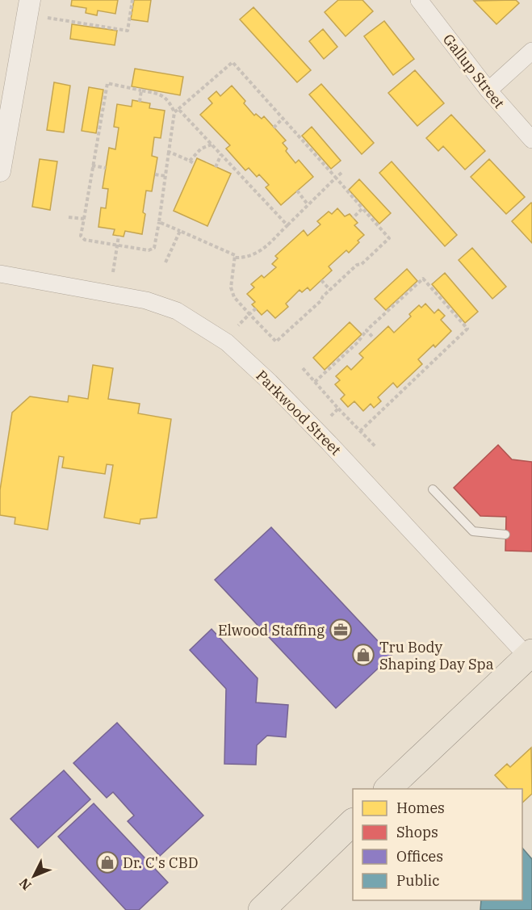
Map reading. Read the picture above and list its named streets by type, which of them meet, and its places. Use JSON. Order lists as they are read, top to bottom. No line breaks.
{"streets":{"street":["Gallup Street","Parkwood Street"]},"places":{"office":["Elwood Staffing"],"shop":["Tru Body Shaping Day Spa","Dr. C's CBD"]},"legend":["Homes","Shops","Offices","Public"],"north":"bottom left"}
